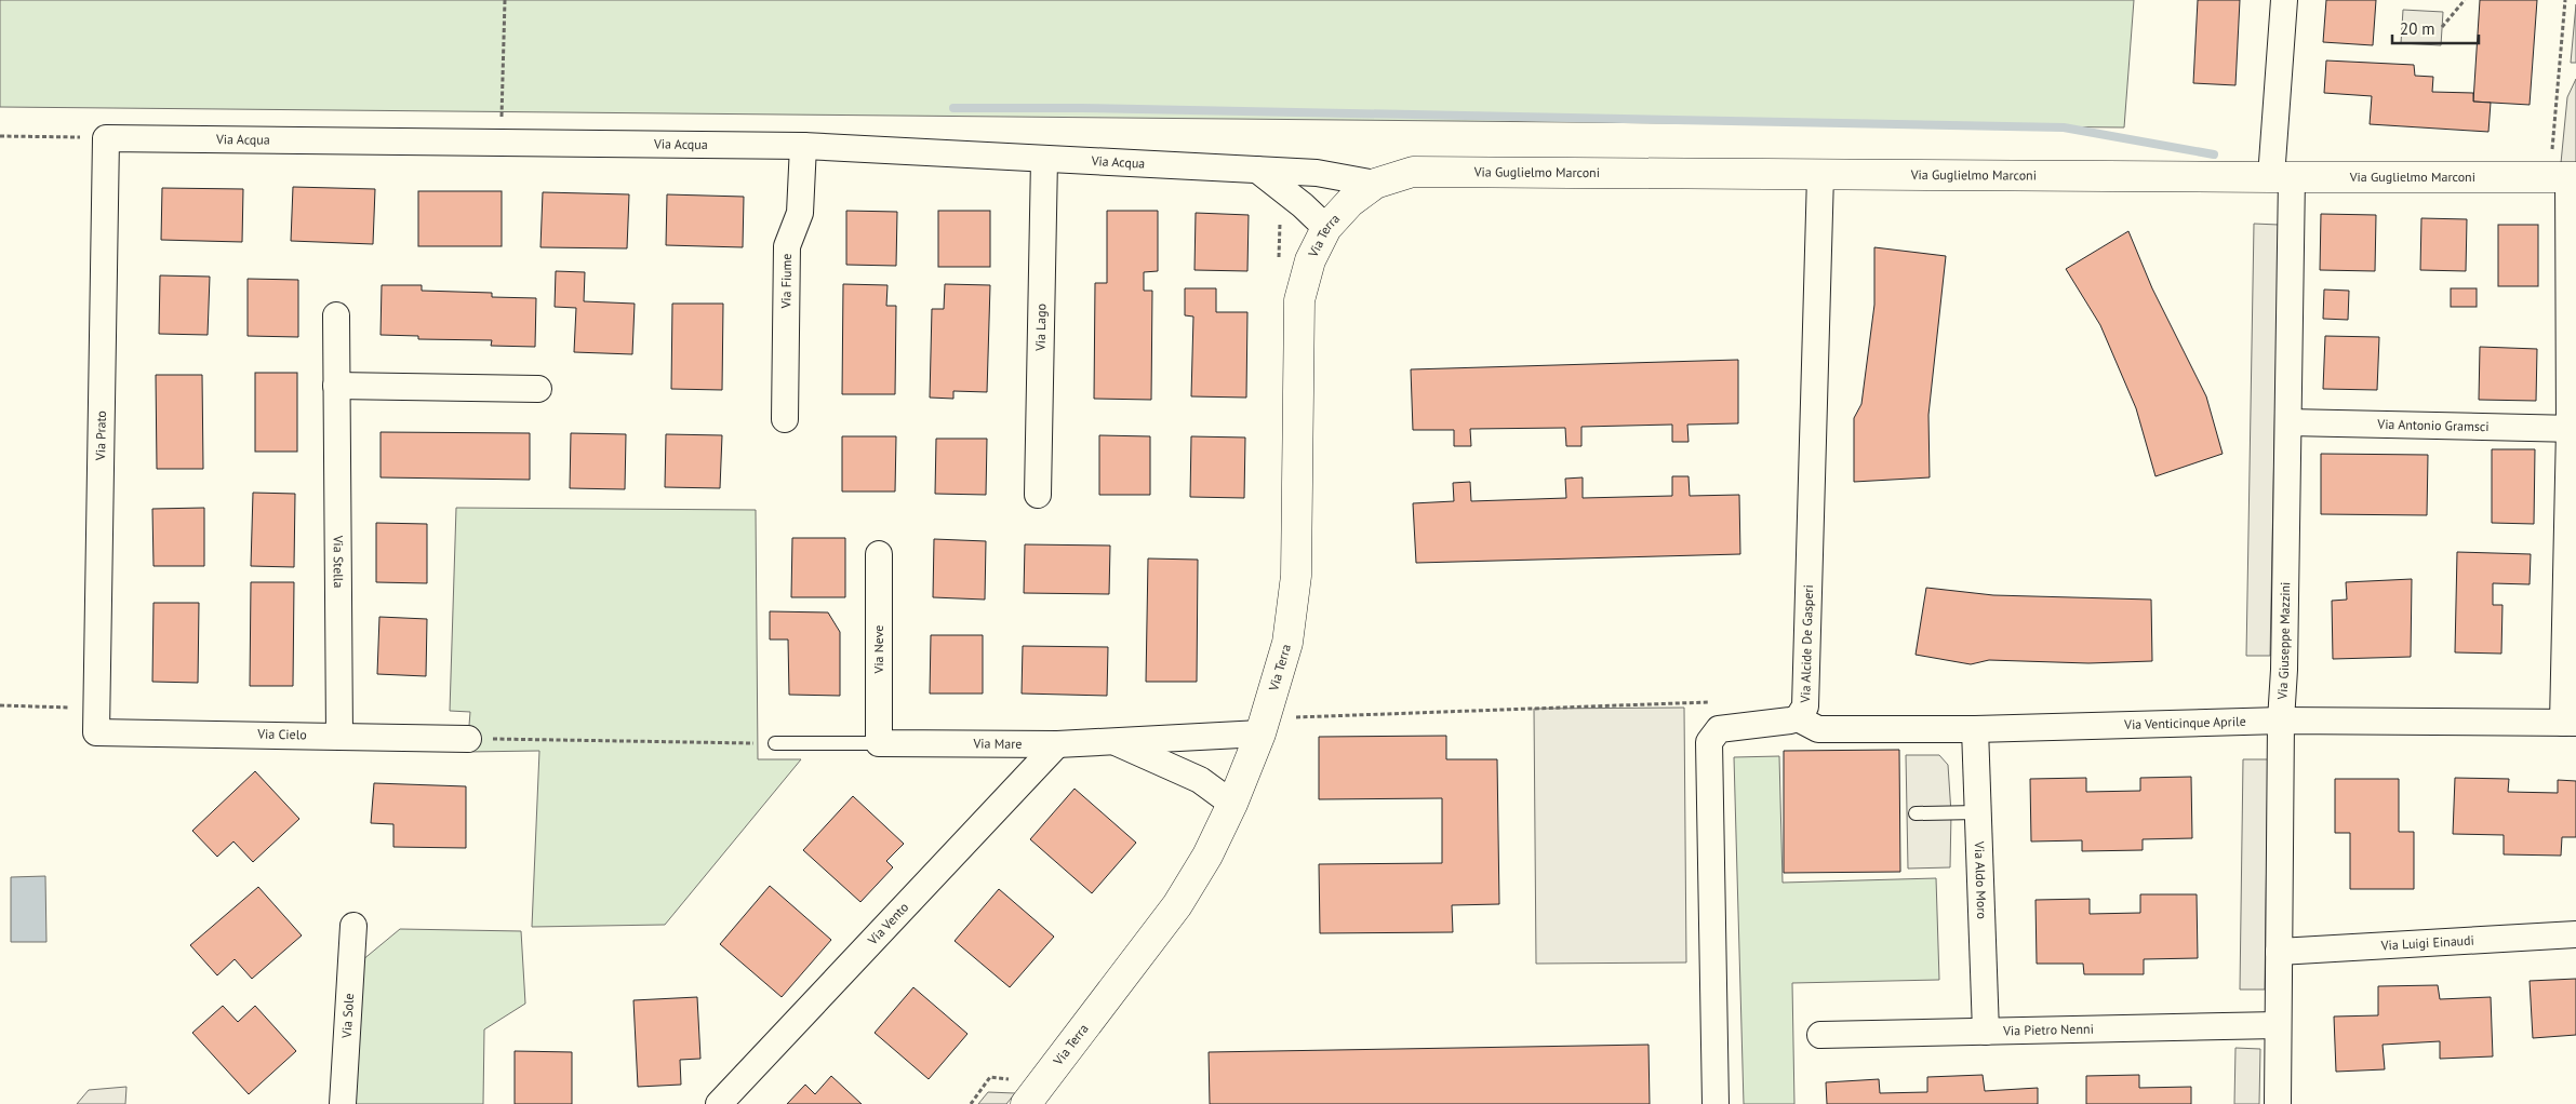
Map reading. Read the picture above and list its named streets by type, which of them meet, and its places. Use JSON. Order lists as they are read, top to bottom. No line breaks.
{"streets":{"street":["Via Acqua","Via Guglielmo Marconi","Via Terra","Via Fiume","Via Lago","Via Antonio Gramsci","Via Prato","Via Stella","Via Giuseppe Mazzini","Via Alcide De Gasperi","Via Neve","Via Venticinque Aprile","Via Cielo","Via Mare","Via Aldo Moro","Via Vento","Via Luigi Einaudi","Via Sole","Via Pietro Nenni"]},"crossings":[["Via Acqua","Via Guglielmo Marconi"],["Via Acqua","Via Terra"],["Via Acqua","Via Fiume"],["Via Acqua","Via Lago"],["Via Acqua","Via Prato"],["Via Guglielmo Marconi","Via Terra"],["Via Guglielmo Marconi","Via Giuseppe Mazzini"],["Via Guglielmo Marconi","Via Alcide De Gasperi"],["Via Terra","Via Mare"],["Via Antonio Gramsci","Via Giuseppe Mazzini"],["Via Prato","Via Cielo"],["Via Stella","Via Cielo"],["Via Giuseppe Mazzini","Via Venticinque Aprile"],["Via Giuseppe Mazzini","Via Luigi Einaudi"],["Via Giuseppe Mazzini","Via Pietro Nenni"],["Via Alcide De Gasperi","Via Venticinque Aprile"],["Via Neve","Via Mare"],["Via Venticinque Aprile","Via Aldo Moro"],["Via Mare","Via Vento"],["Via Aldo Moro","Via Pietro Nenni"]],"scale_bar":"20 m"}
